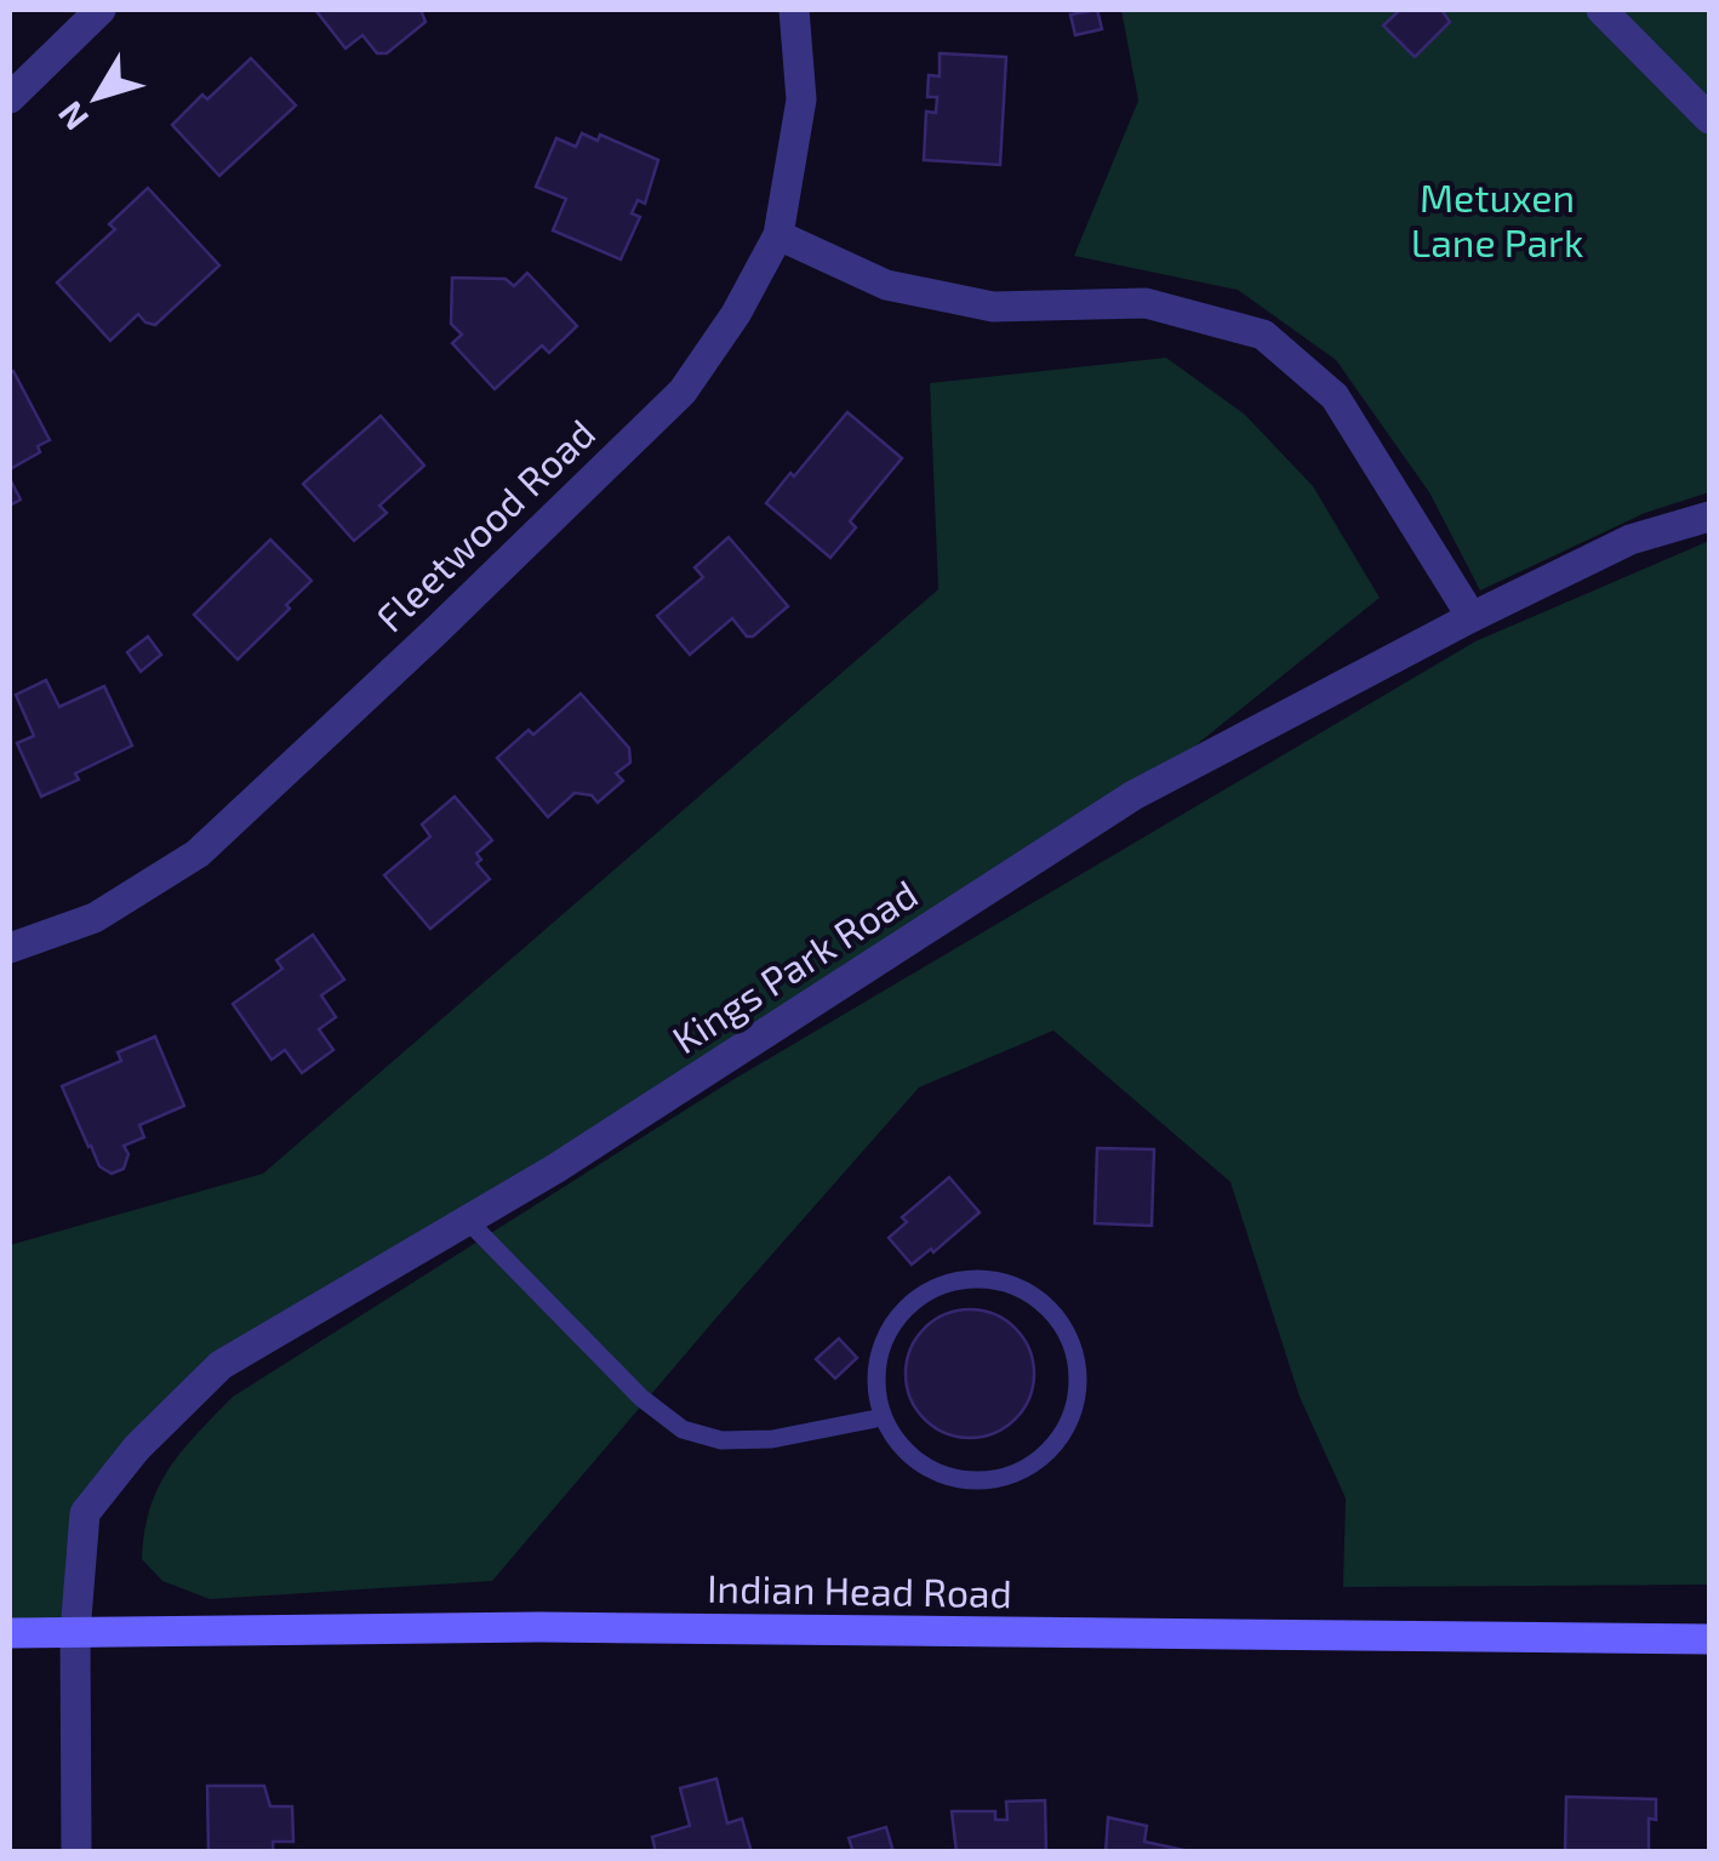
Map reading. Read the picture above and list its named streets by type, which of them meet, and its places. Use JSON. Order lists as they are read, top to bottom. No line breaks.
{"streets":{"main road":["Indian Head Road"],"street":["Fleetwood Road","Kings Park Road"]},"crossings":[["Kings Park Road","Indian Head Road"]],"parks":["Metuxen Lane Park"],"north":"bottom left"}
